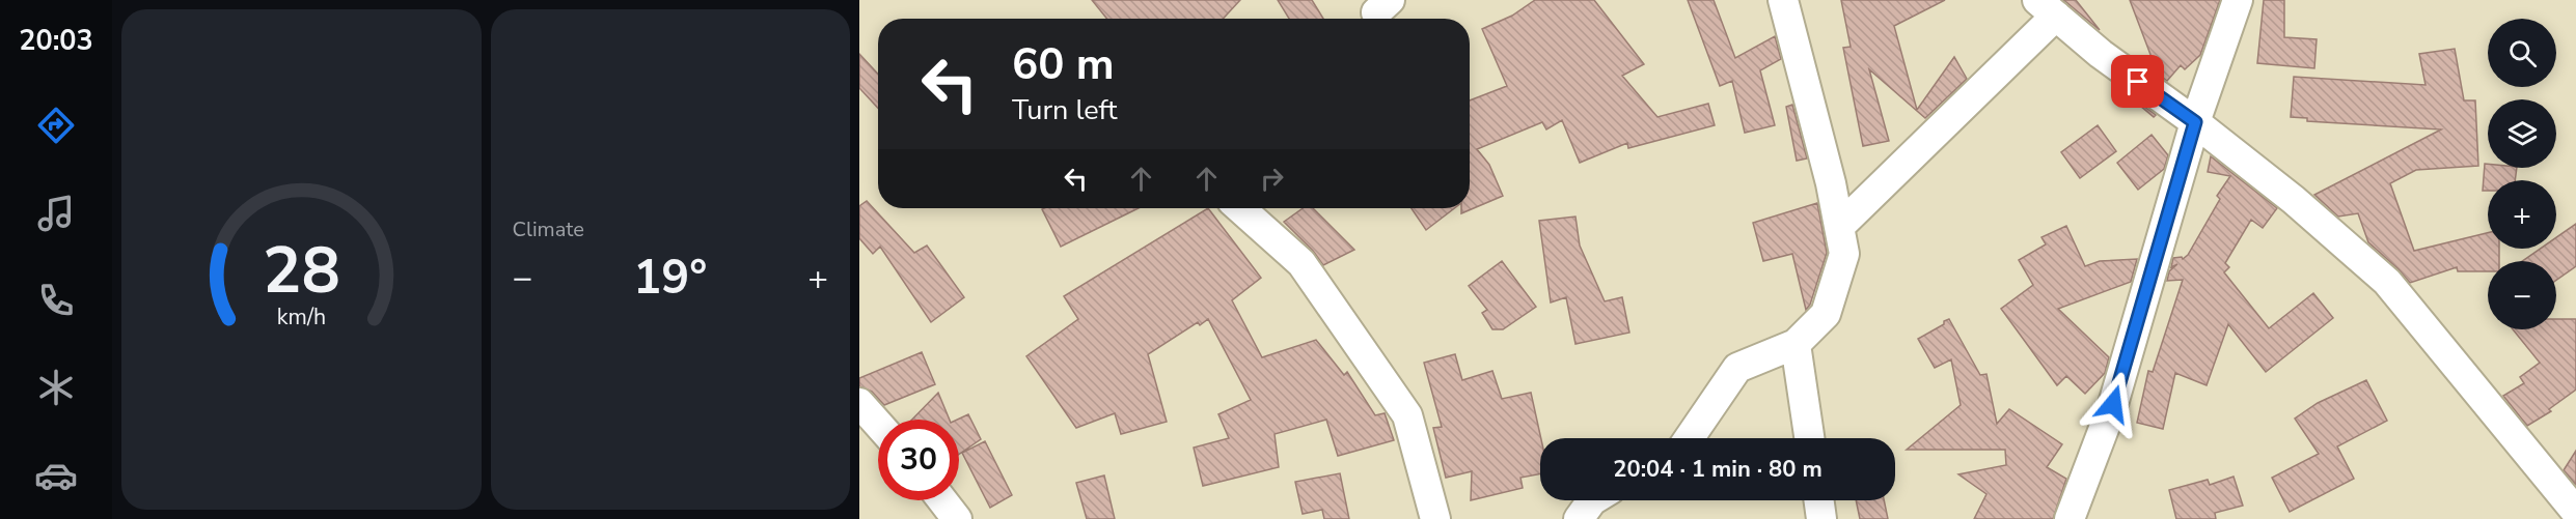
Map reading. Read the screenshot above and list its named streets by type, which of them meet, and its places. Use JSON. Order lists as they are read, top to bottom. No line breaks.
{"page":{"tabs":"20:03","tile":"Climate","map_buttons":["+","−"],"turn":["60 m","Turn left"],"heat":["−","19°","+"],"limit":"30","trip":"20:04 · 1 min · 80 m","gauge":["28","km/h"]}}
